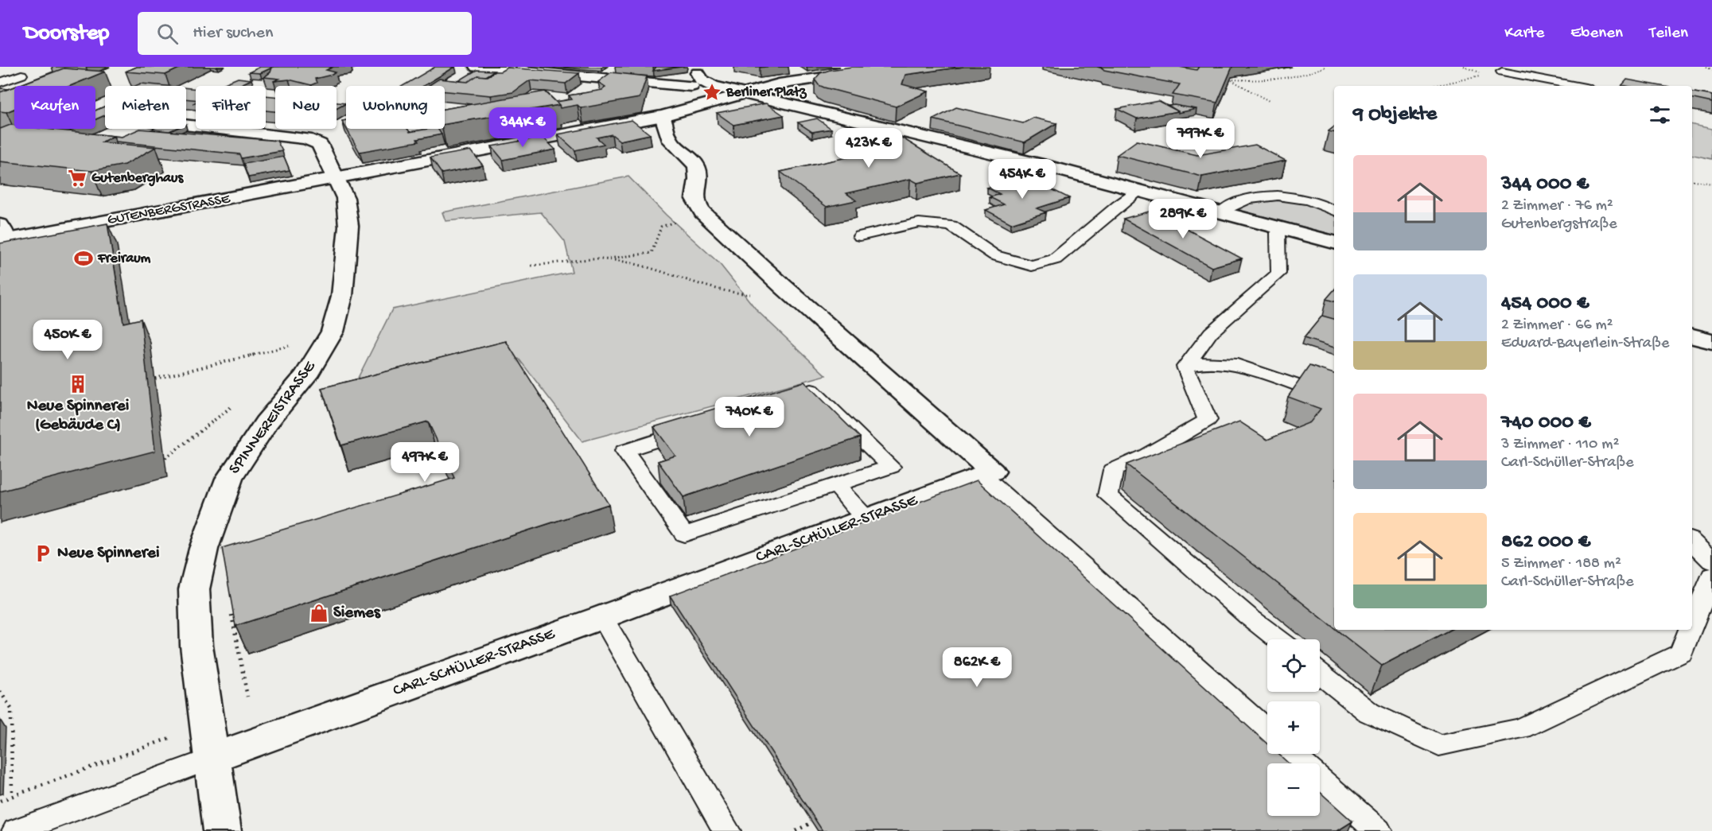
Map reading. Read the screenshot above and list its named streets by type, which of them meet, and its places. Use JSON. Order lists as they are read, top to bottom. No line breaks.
{"streets":{"street":["GUTENBERGSTRASSE","SPINNEREISTRASSE","CARL-SCHÜLLER-STRASSE"]},"crossings":[["GUTENBERGSTRASSE","SPINNEREISTRASSE"],["SPINNEREISTRASSE","CARL-SCHÜLLER-STRASSE"]],"places":{"place":["Berliner Platz"],"supermarket":["Gutenberghaus"],"sports":["Freiraum"],"building":["Neue Spinnerei (Gebäude C)"],"parking":["Neue Spinnerei"],"shop":["Siemes"]},"page":{"header":"Doorstep","search":"Hier suchen","nav":["Karte","Ebenen","Teilen"],"chip":["Kaufen","Mieten","Filter","Neu","Wohnung"],"heading":"9 Objekte","price":["344K €","797K €","423K €","454K €","289K €","450K €","740K €","497K €","862K €"],"list":[{"name":"344 000 €","note":"2 Zimmer · 76 m² · Gutenbergstraße"},{"name":"454 000 €","note":"2 Zimmer · 66 m² · Eduard-Bayerlein-Straße"},{"name":"740 000 €","note":"3 Zimmer · 110 m² · Carl-Schüller-Straße"},{"name":"862 000 €","note":"5 Zimmer · 188 m² · Carl-Schüller-Straße"}],"map_buttons":["+","−"]}}
